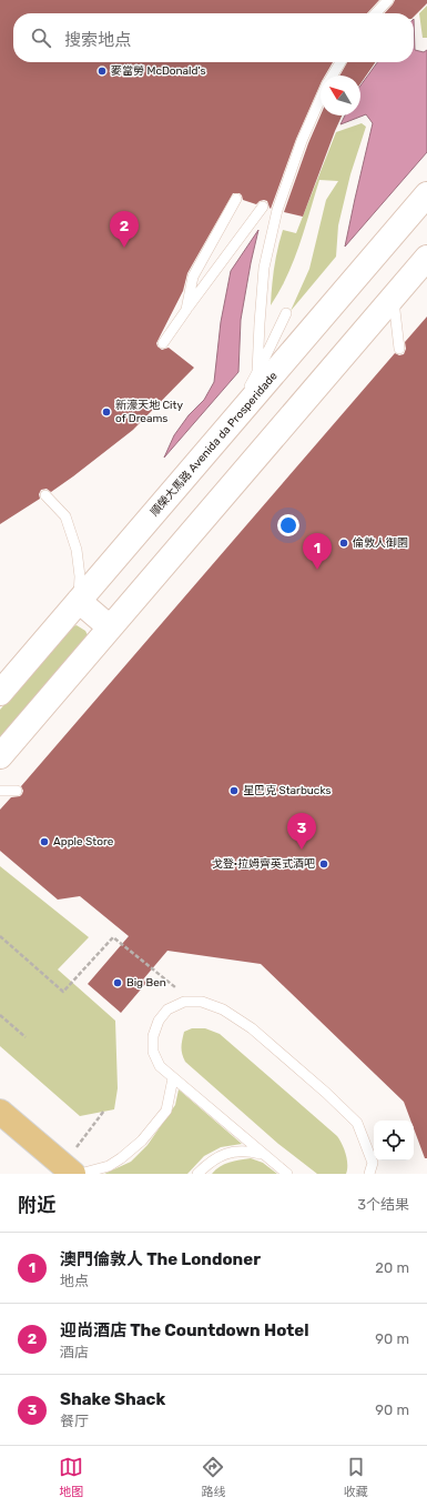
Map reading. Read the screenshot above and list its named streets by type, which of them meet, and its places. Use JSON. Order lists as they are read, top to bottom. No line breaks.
{"streets":{"street":["順榮大馬路 Avenida da Prosperidade"]},"places":["麥當勞 McDonald's","新濠天地 City of Dreams","倫敦人御園","星巴克 Starbucks","Apple Store","戈登·拉姆齊英式酒吧","Big Ben"],"north":"top left","page":{"search":"搜索地点","pins":["2","1","3"],"heading":["附近","3个结果"],"list":[{"mark":"1","name":"澳門倫敦人 The Londoner","note":"地点","value":"20 m"},{"mark":"2","name":"迎尚酒店 The Countdown Hotel","note":"酒店","value":"90 m"},{"mark":"3","name":"Shake Shack","note":"餐厅","value":"90 m"}],"nav":["地图","路线","收藏"]}}
